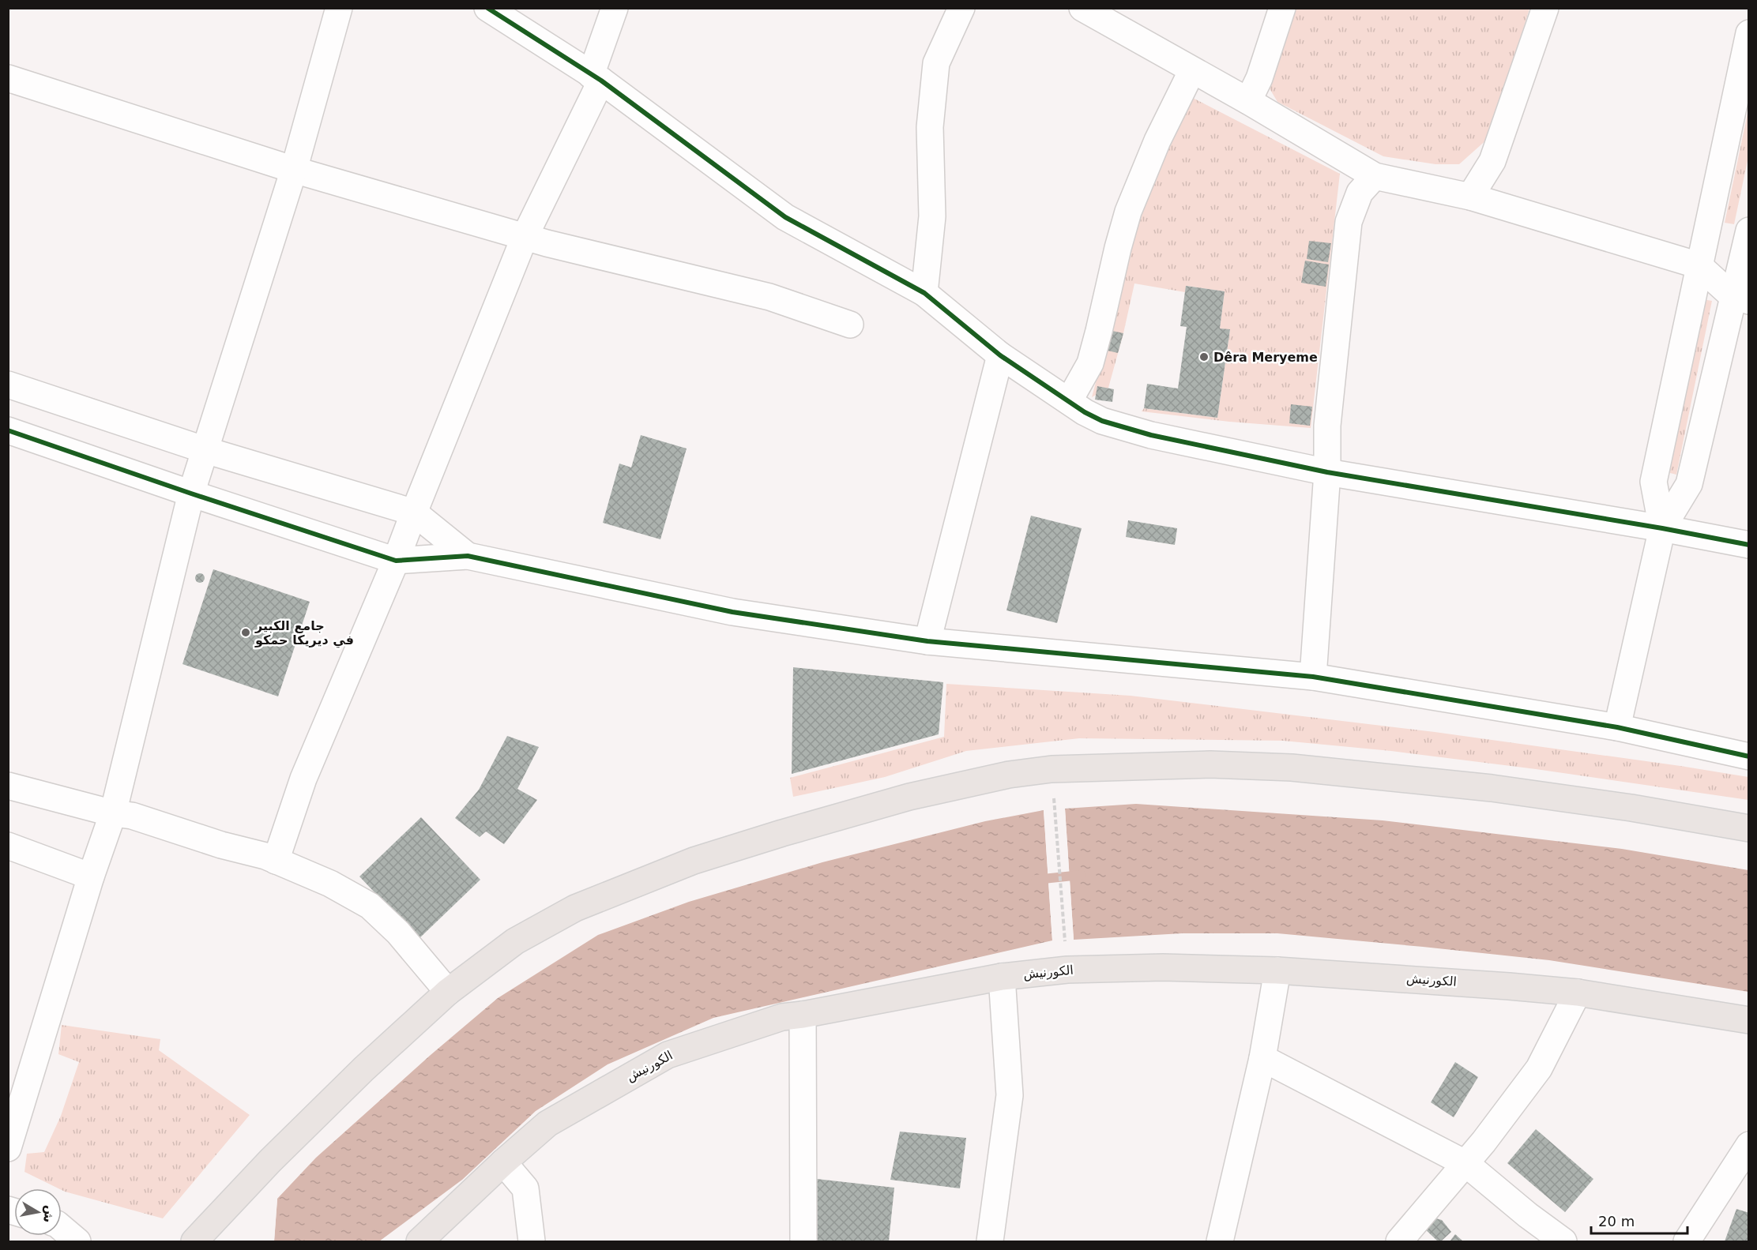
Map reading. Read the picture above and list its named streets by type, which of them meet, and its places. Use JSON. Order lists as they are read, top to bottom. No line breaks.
{"streets":{"main road":["الكورنيش"]},"places":["Dêra Meryeme","جامع الكبير في ديريكا حمكو"],"scale_bar":"20 m","north":"right"}
